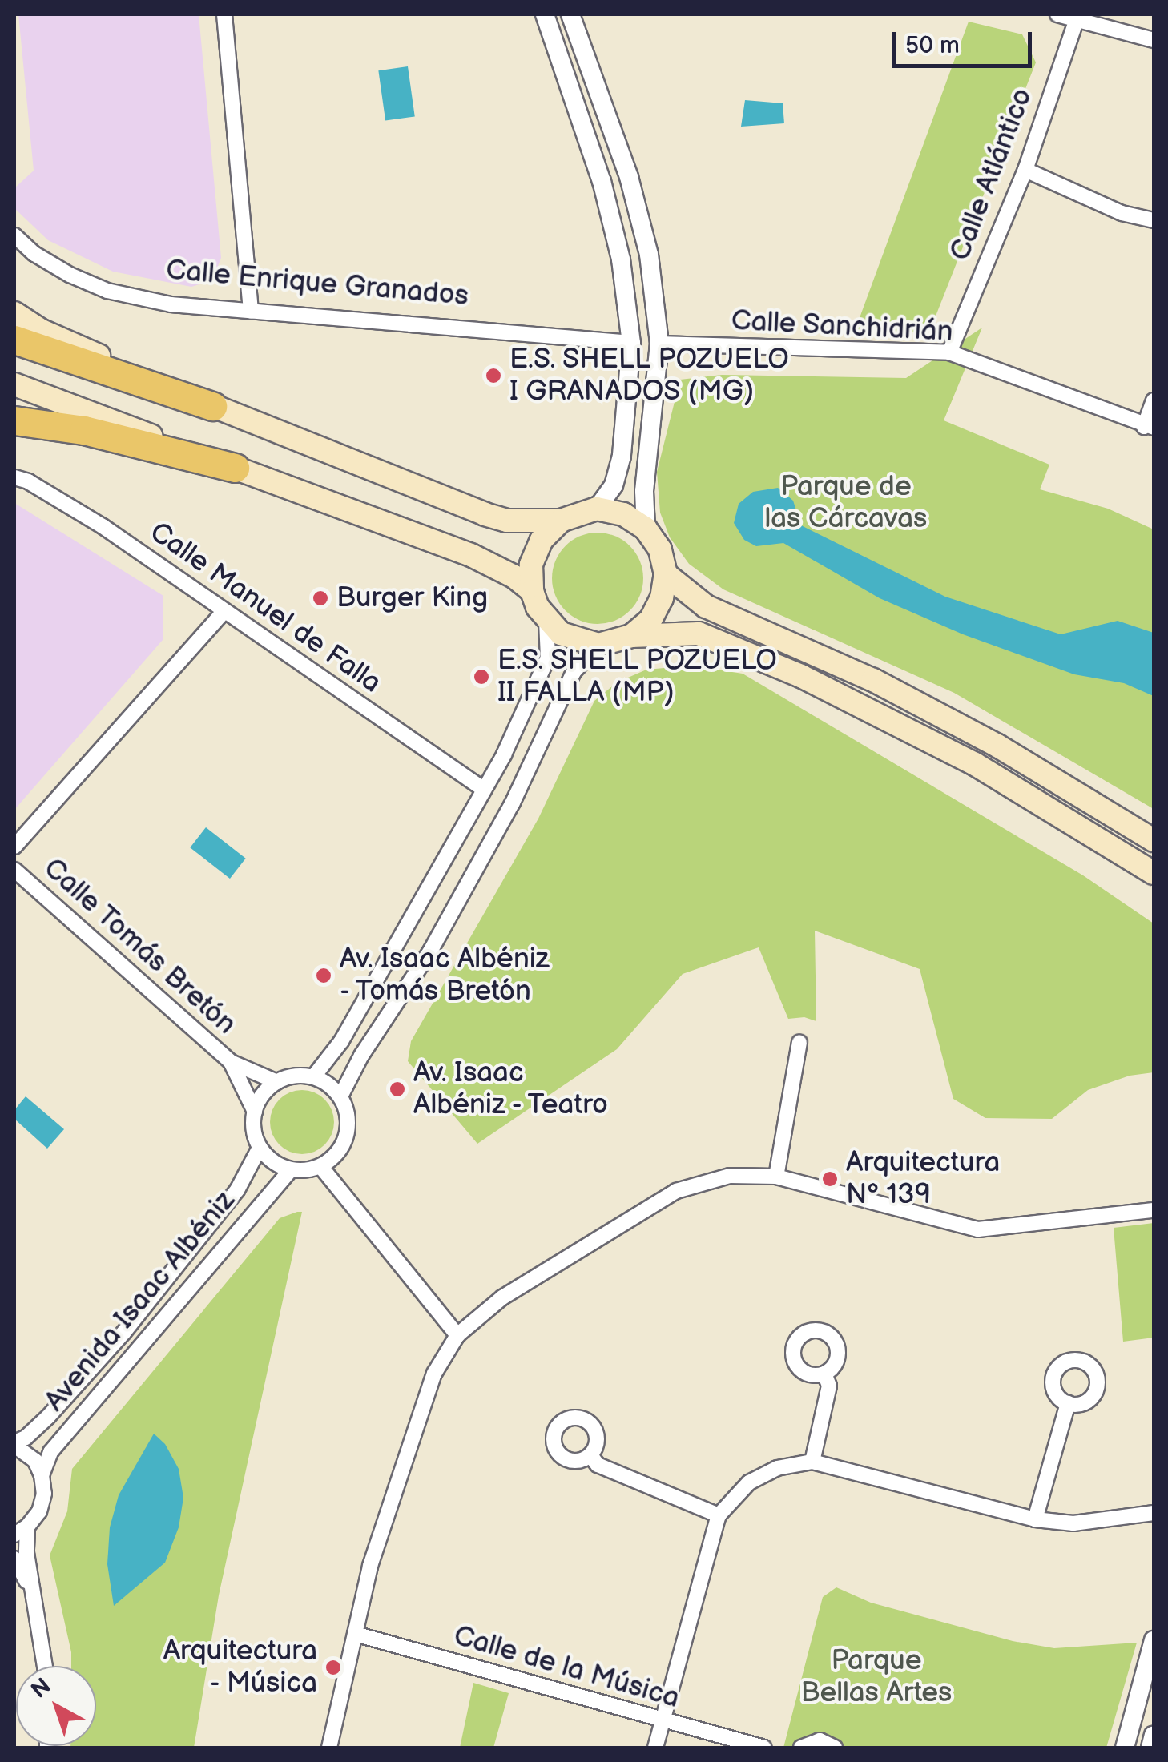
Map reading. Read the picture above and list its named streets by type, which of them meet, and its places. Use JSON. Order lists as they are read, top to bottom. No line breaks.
{"streets":{"street":["Calle Atlántico","Calle Enrique Granados","Calle Sanchidrián","Calle Manuel de Falla","Calle Tomás Bretón","Avenida Isaac Albéniz","Calle de la Música"]},"crossings":[["Calle Atlántico","Calle Sanchidrián"],["Calle Tomás Bretón","Avenida Isaac Albéniz"]],"parks":["Parque de las Cárcavas","Parque Bellas Artes"],"places":["E.S. SHELL POZUELO I GRANADOS (MG)","Burger King","E.S. SHELL POZUELO II FALLA (MP)","Av. Isaac Albéniz - Tomás Bretón","Av. Isaac Albéniz - Teatro","Arquitectura Nº 139","Arquitectura - Música"],"scale_bar":"50 m","north":"top left"}
